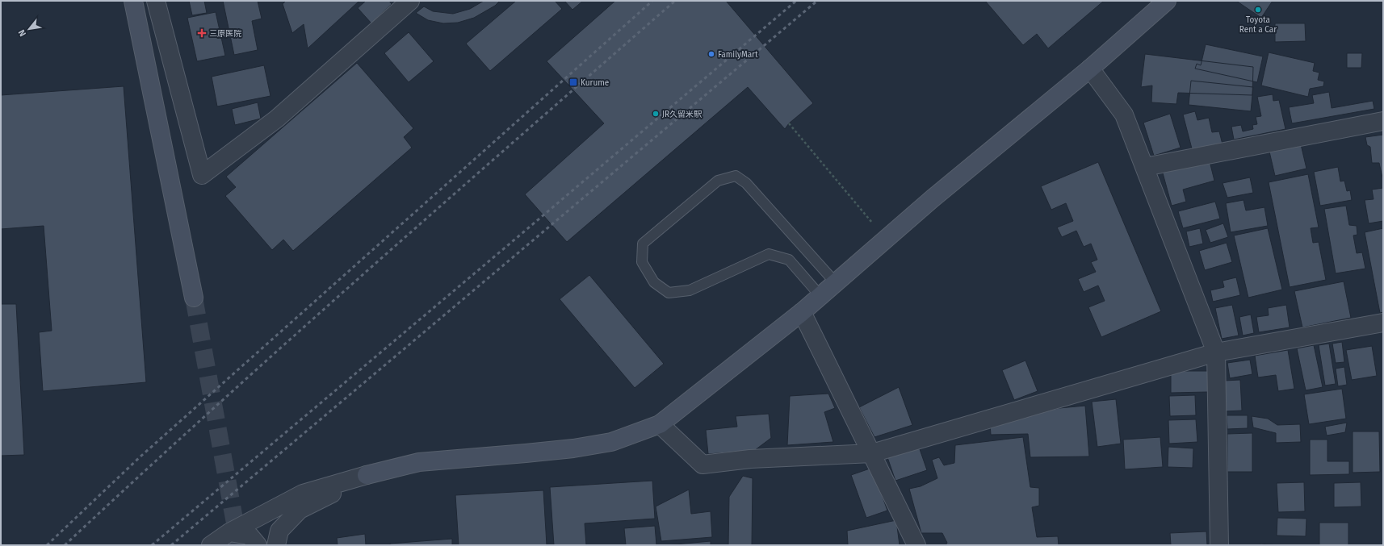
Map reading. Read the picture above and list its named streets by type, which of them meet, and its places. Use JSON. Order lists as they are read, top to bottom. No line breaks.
{"places":{"other":["Toyota Rent a Car","FamilyMart","JR久留米駅"],"health":["三原医院"],"transit":["Kurume"]},"north":"bottom left"}
